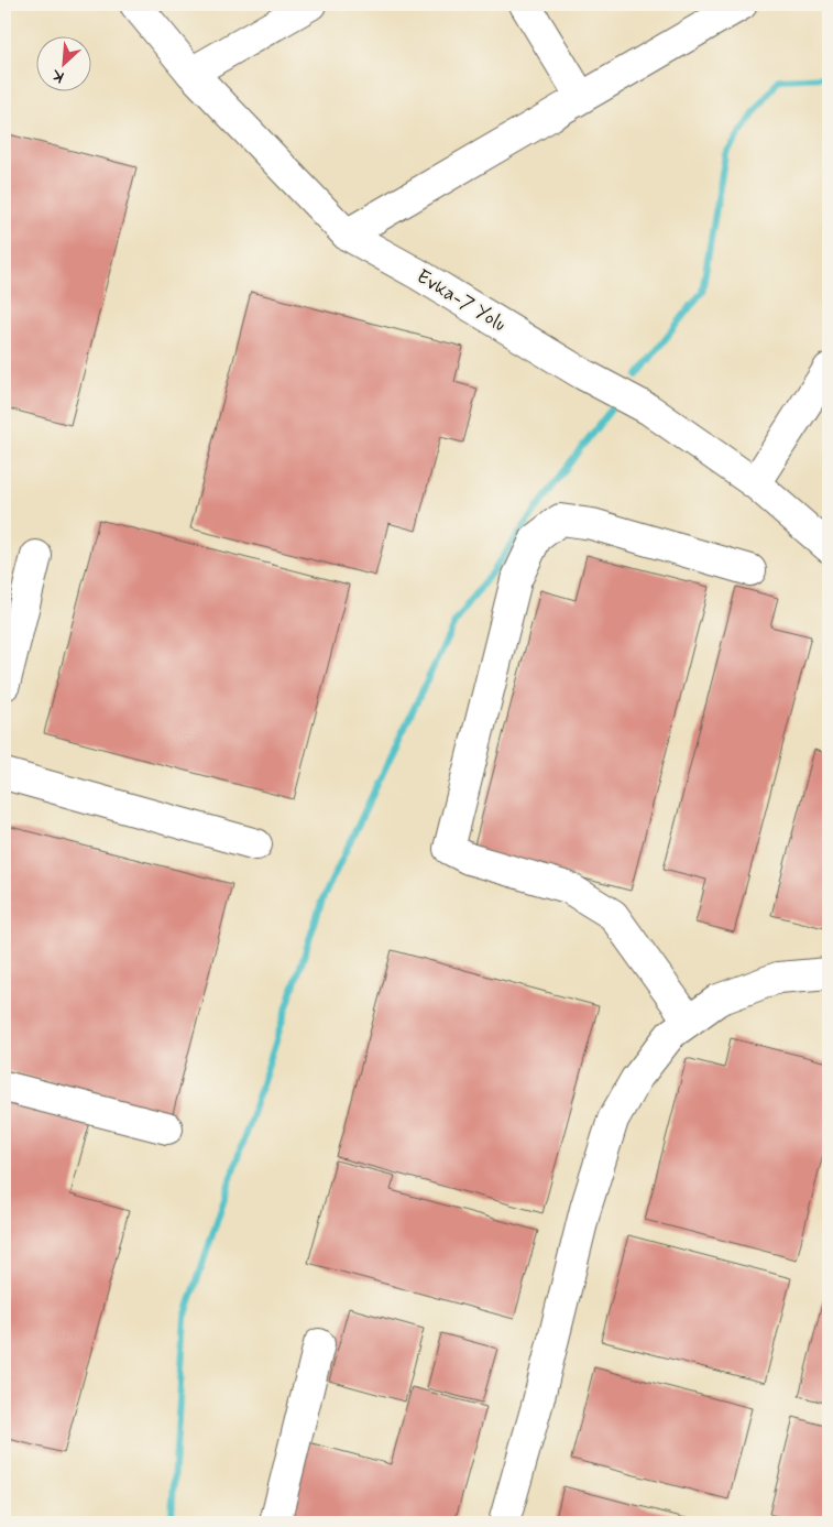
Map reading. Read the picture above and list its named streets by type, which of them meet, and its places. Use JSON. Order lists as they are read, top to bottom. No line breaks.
{"streets":{"street":["Evka-7 Yolu"]},"north":"bottom left"}
